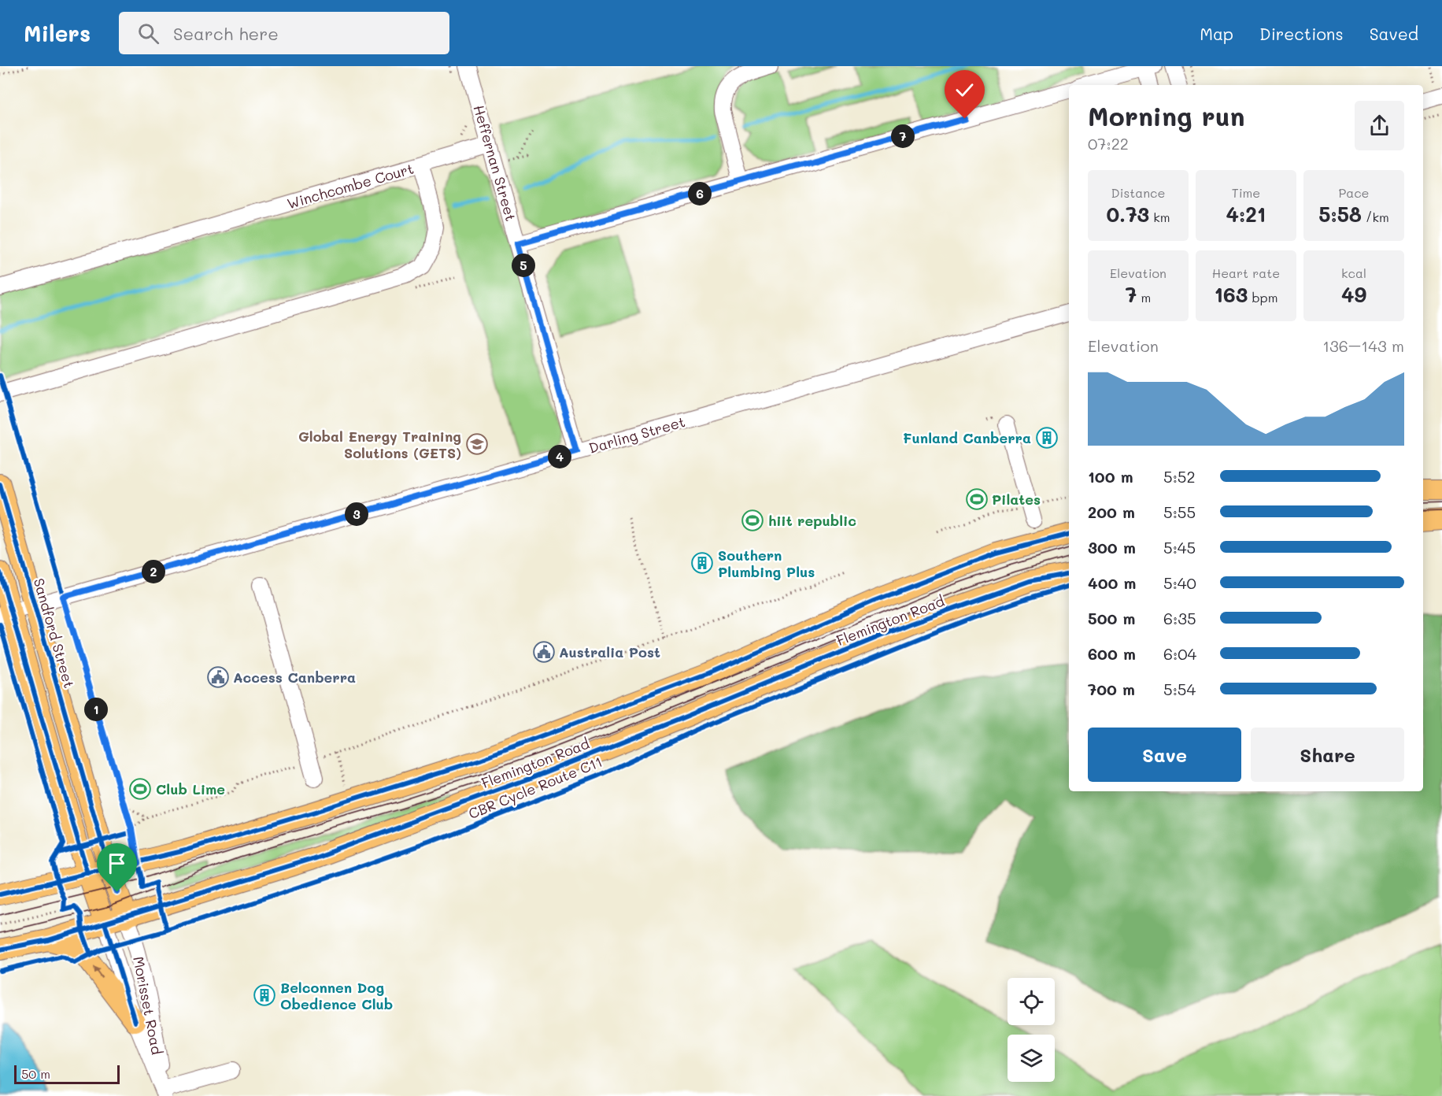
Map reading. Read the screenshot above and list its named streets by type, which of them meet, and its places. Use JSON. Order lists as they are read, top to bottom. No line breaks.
{"streets":{"main road":["Flemington Road","Sandford Street","Morisset Road"],"street":["Heffernan Street","Winchcombe Court","Darling Street"],"cycle path":["CBR Cycle Route C11"]},"crossings":[["Heffernan Street","Darling Street"],["Darling Street","Sandford Street"],["Flemington Road","Sandford Street"],["Flemington Road","Morisset Road"],["Sandford Street","Morisset Road"]],"places":{"building":["Funland Canberra","Southern Plumbing Plus","Belconnen Dog Obedience Club"],"school or university":["Global Energy Training Solutions (GETS)"],"sports":["Pilates","hiit republic","Club Lime"],"public building":["Australia Post","Access Canberra"]},"scale_bar":"50 m","page":{"header":"Milers","search":"Search here","nav":["Map","Directions","Saved"],"heading":["Morning run","07:22"],"pins":["7","6","5","4","3","2","1"],"stats":[["Distance","0.73 km"],["Time","4:21"],["Pace","5:58 /km"],["Elevation","7 m"],["Heart rate","163 bpm"],["kcal","49"]],"chart":["Elevation","136–143 m"],"list":[{"name":"100 m","note":"5:52"},{"name":"200 m","note":"5:55"},{"name":"300 m","note":"5:45"},{"name":"400 m","note":"5:40"},{"name":"500 m","note":"6:35"},{"name":"600 m","note":"6:04"},{"name":"700 m","note":"5:54"}],"buttons":["Save","Share"],"scale":"50 m"}}
